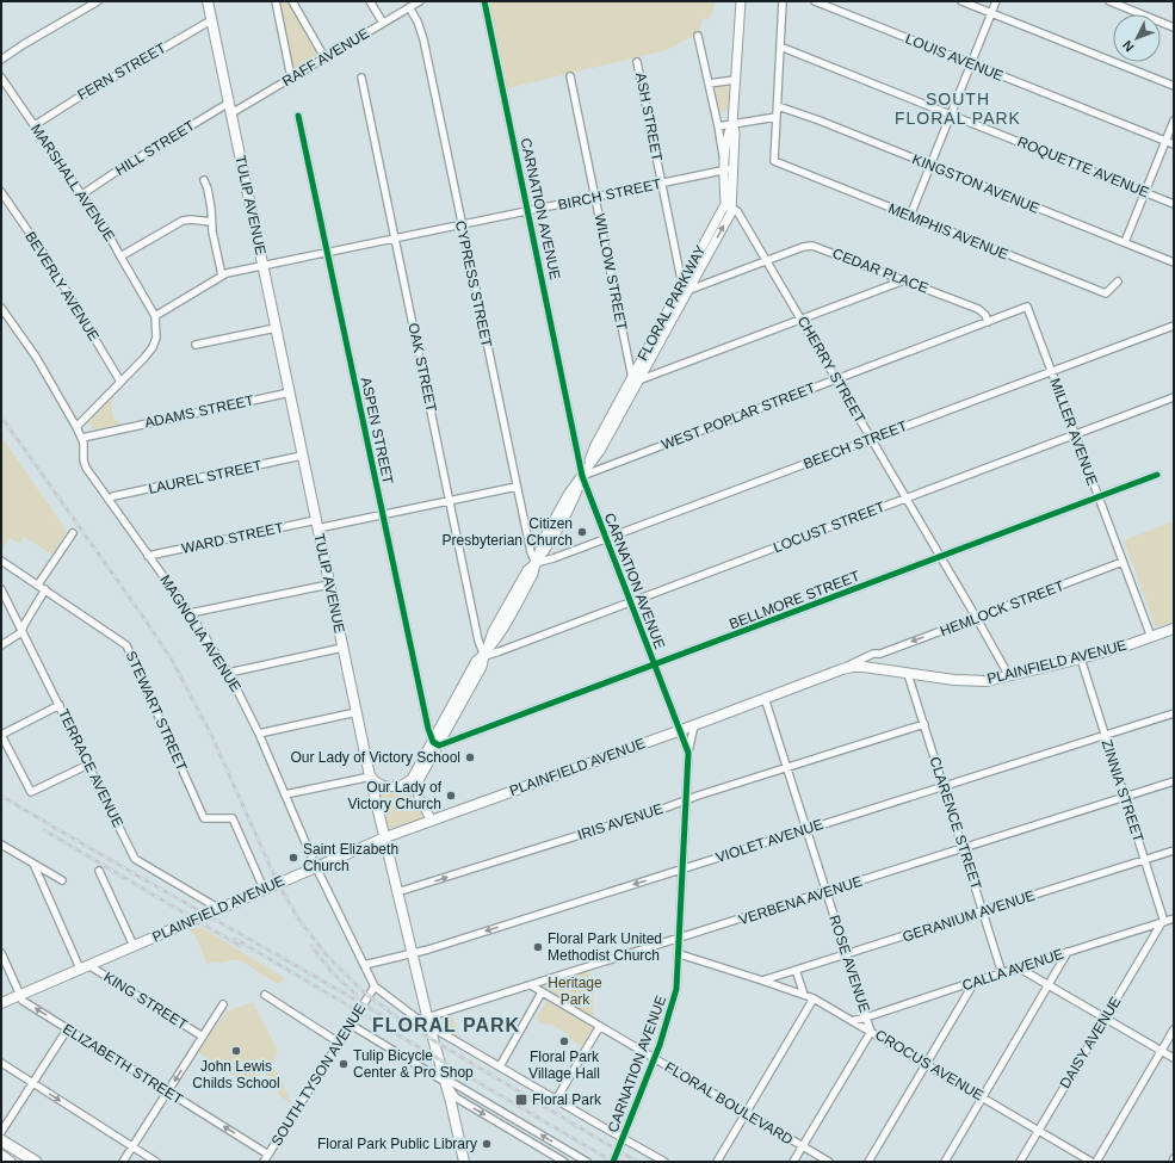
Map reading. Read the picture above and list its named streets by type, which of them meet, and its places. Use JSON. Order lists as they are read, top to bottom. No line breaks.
{"streets":{"main road":["TULIP AVENUE","PLAINFIELD AVENUE"],"street":["RAFF AVENUE","LOUIS AVENUE","FERN STREET","ASH STREET","HILL STREET","ROQUETTE AVENUE","MARSHALL AVENUE","KINGSTON AVENUE","BIRCH STREET","CARNATION AVENUE","MEMPHIS AVENUE","CEDAR PLACE","WILLOW STREET","CYPRESS STREET","BEVERLY AVENUE","FLORAL PARKWAY","OAK STREET","CHERRY STREET","ADAMS STREET","WEST POPLAR STREET","ASPEN STREET","MILLER AVENUE","BEECH STREET","LAUREL STREET","LOCUST STREET","WARD STREET","BELLMORE STREET","HEMLOCK STREET","MAGNOLIA AVENUE","STEWART STREET","TERRACE AVENUE","ZINNIA STREET","IRIS AVENUE","CLARENCE STREET","VIOLET AVENUE","VERBENA AVENUE","GERANIUM AVENUE","ROSE AVENUE","CALLA AVENUE","KING STREET","DAISY AVENUE","ELIZABETH STREET","CROCUS AVENUE","SOUTH TYSON AVENUE","FLORAL BOULEVARD"]},"crossings":[["RAFF AVENUE","TULIP AVENUE"],["RAFF AVENUE","CYPRESS STREET"],["FERN STREET","MARSHALL AVENUE"],["FERN STREET","TULIP AVENUE"],["ASH STREET","BIRCH STREET"],["ASH STREET","FLORAL PARKWAY"],["HILL STREET","MARSHALL AVENUE"],["HILL STREET","TULIP AVENUE"],["MARSHALL AVENUE","BIRCH STREET"],["BIRCH STREET","TULIP AVENUE"],["BIRCH STREET","CARNATION AVENUE"],["BIRCH STREET","WILLOW STREET"],["BIRCH STREET","CYPRESS STREET"],["BIRCH STREET","FLORAL PARKWAY"],["BIRCH STREET","OAK STREET"],["BIRCH STREET","ASPEN STREET"],["TULIP AVENUE","ADAMS STREET"],["TULIP AVENUE","LAUREL STREET"],["TULIP AVENUE","WARD STREET"],["TULIP AVENUE","PLAINFIELD AVENUE"],["TULIP AVENUE","IRIS AVENUE"],["TULIP AVENUE","VIOLET AVENUE"],["TULIP AVENUE","VERBENA AVENUE"],["CARNATION AVENUE","FLORAL PARKWAY"],["CARNATION AVENUE","WEST POPLAR STREET"],["CARNATION AVENUE","BEECH STREET"],["CARNATION AVENUE","LOCUST STREET"],["CARNATION AVENUE","BELLMORE STREET"],["CARNATION AVENUE","PLAINFIELD AVENUE"],["CARNATION AVENUE","IRIS AVENUE"],["CARNATION AVENUE","VIOLET AVENUE"],["CARNATION AVENUE","VERBENA AVENUE"],["CARNATION AVENUE","CROCUS AVENUE"],["CARNATION AVENUE","FLORAL BOULEVARD"],["CEDAR PLACE","FLORAL PARKWAY"],["CEDAR PLACE","CHERRY STREET"],["CEDAR PLACE","WEST POPLAR STREET"],["WILLOW STREET","FLORAL PARKWAY"],["CYPRESS STREET","FLORAL PARKWAY"],["CYPRESS STREET","BEECH STREET"],["CYPRESS STREET","WARD STREET"],["FLORAL PARKWAY","OAK STREET"],["FLORAL PARKWAY","CHERRY STREET"],["FLORAL PARKWAY","WEST POPLAR STREET"],["FLORAL PARKWAY","ASPEN STREET"],["FLORAL PARKWAY","BEECH STREET"],["FLORAL PARKWAY","LOCUST STREET"],["FLORAL PARKWAY","BELLMORE STREET"],["OAK STREET","LOCUST STREET"],["OAK STREET","WARD STREET"],["CHERRY STREET","WEST POPLAR STREET"],["CHERRY STREET","BEECH STREET"],["CHERRY STREET","LOCUST STREET"],["CHERRY STREET","BELLMORE STREET"],["CHERRY STREET","HEMLOCK STREET"],["CHERRY STREET","PLAINFIELD AVENUE"],["ADAMS STREET","MAGNOLIA AVENUE"],["WEST POPLAR STREET","MILLER AVENUE"],["ASPEN STREET","WARD STREET"],["ASPEN STREET","BELLMORE STREET"],["MILLER AVENUE","BEECH STREET"],["MILLER AVENUE","LOCUST STREET"],["MILLER AVENUE","BELLMORE STREET"],["MILLER AVENUE","HEMLOCK STREET"],["MILLER AVENUE","PLAINFIELD AVENUE"],["LAUREL STREET","MAGNOLIA AVENUE"],["WARD STREET","MAGNOLIA AVENUE"],["HEMLOCK STREET","PLAINFIELD AVENUE"],["MAGNOLIA AVENUE","PLAINFIELD AVENUE"],["MAGNOLIA AVENUE","VIOLET AVENUE"],["MAGNOLIA AVENUE","SOUTH TYSON AVENUE"],["PLAINFIELD AVENUE","STEWART STREET"],["PLAINFIELD AVENUE","TERRACE AVENUE"],["PLAINFIELD AVENUE","ZINNIA STREET"],["PLAINFIELD AVENUE","CLARENCE STREET"],["PLAINFIELD AVENUE","ROSE AVENUE"],["PLAINFIELD AVENUE","KING STREET"],["PLAINFIELD AVENUE","ELIZABETH STREET"],["ZINNIA STREET","VIOLET AVENUE"],["ZINNIA STREET","VERBENA AVENUE"],["ZINNIA STREET","GERANIUM AVENUE"],["ZINNIA STREET","CALLA AVENUE"],["ZINNIA STREET","DAISY AVENUE"],["IRIS AVENUE","CLARENCE STREET"],["IRIS AVENUE","ROSE AVENUE"],["CLARENCE STREET","VIOLET AVENUE"],["CLARENCE STREET","VERBENA AVENUE"],["CLARENCE STREET","GERANIUM AVENUE"],["CLARENCE STREET","CALLA AVENUE"],["VIOLET AVENUE","ROSE AVENUE"],["VERBENA AVENUE","ROSE AVENUE"],["VERBENA AVENUE","FLORAL BOULEVARD"],["GERANIUM AVENUE","ROSE AVENUE"],["GERANIUM AVENUE","CROCUS AVENUE"],["ROSE AVENUE","CALLA AVENUE"],["ROSE AVENUE","CROCUS AVENUE"],["ROSE AVENUE","FLORAL BOULEVARD"],["CALLA AVENUE","DAISY AVENUE"],["CALLA AVENUE","CROCUS AVENUE"],["DAISY AVENUE","CROCUS AVENUE"],["ELIZABETH STREET","SOUTH TYSON AVENUE"]],"one_way":["IRIS AVENUE","ELIZABETH STREET"],"districts":["SOUTH FLORAL PARK","FLORAL PARK"],"parks":["Heritage Park"],"places":{"other":["Citizen Presbyterian Church","Our Lady of Victory School","Our Lady of Victory Church","Saint Elizabeth Church","Floral Park United Methodist Church","Floral Park Village Hall","John Lewis Childs School","Tulip Bicycle Center & Pro Shop","Floral Park Public Library"],"transit":["Floral Park"]},"north":"bottom left"}
